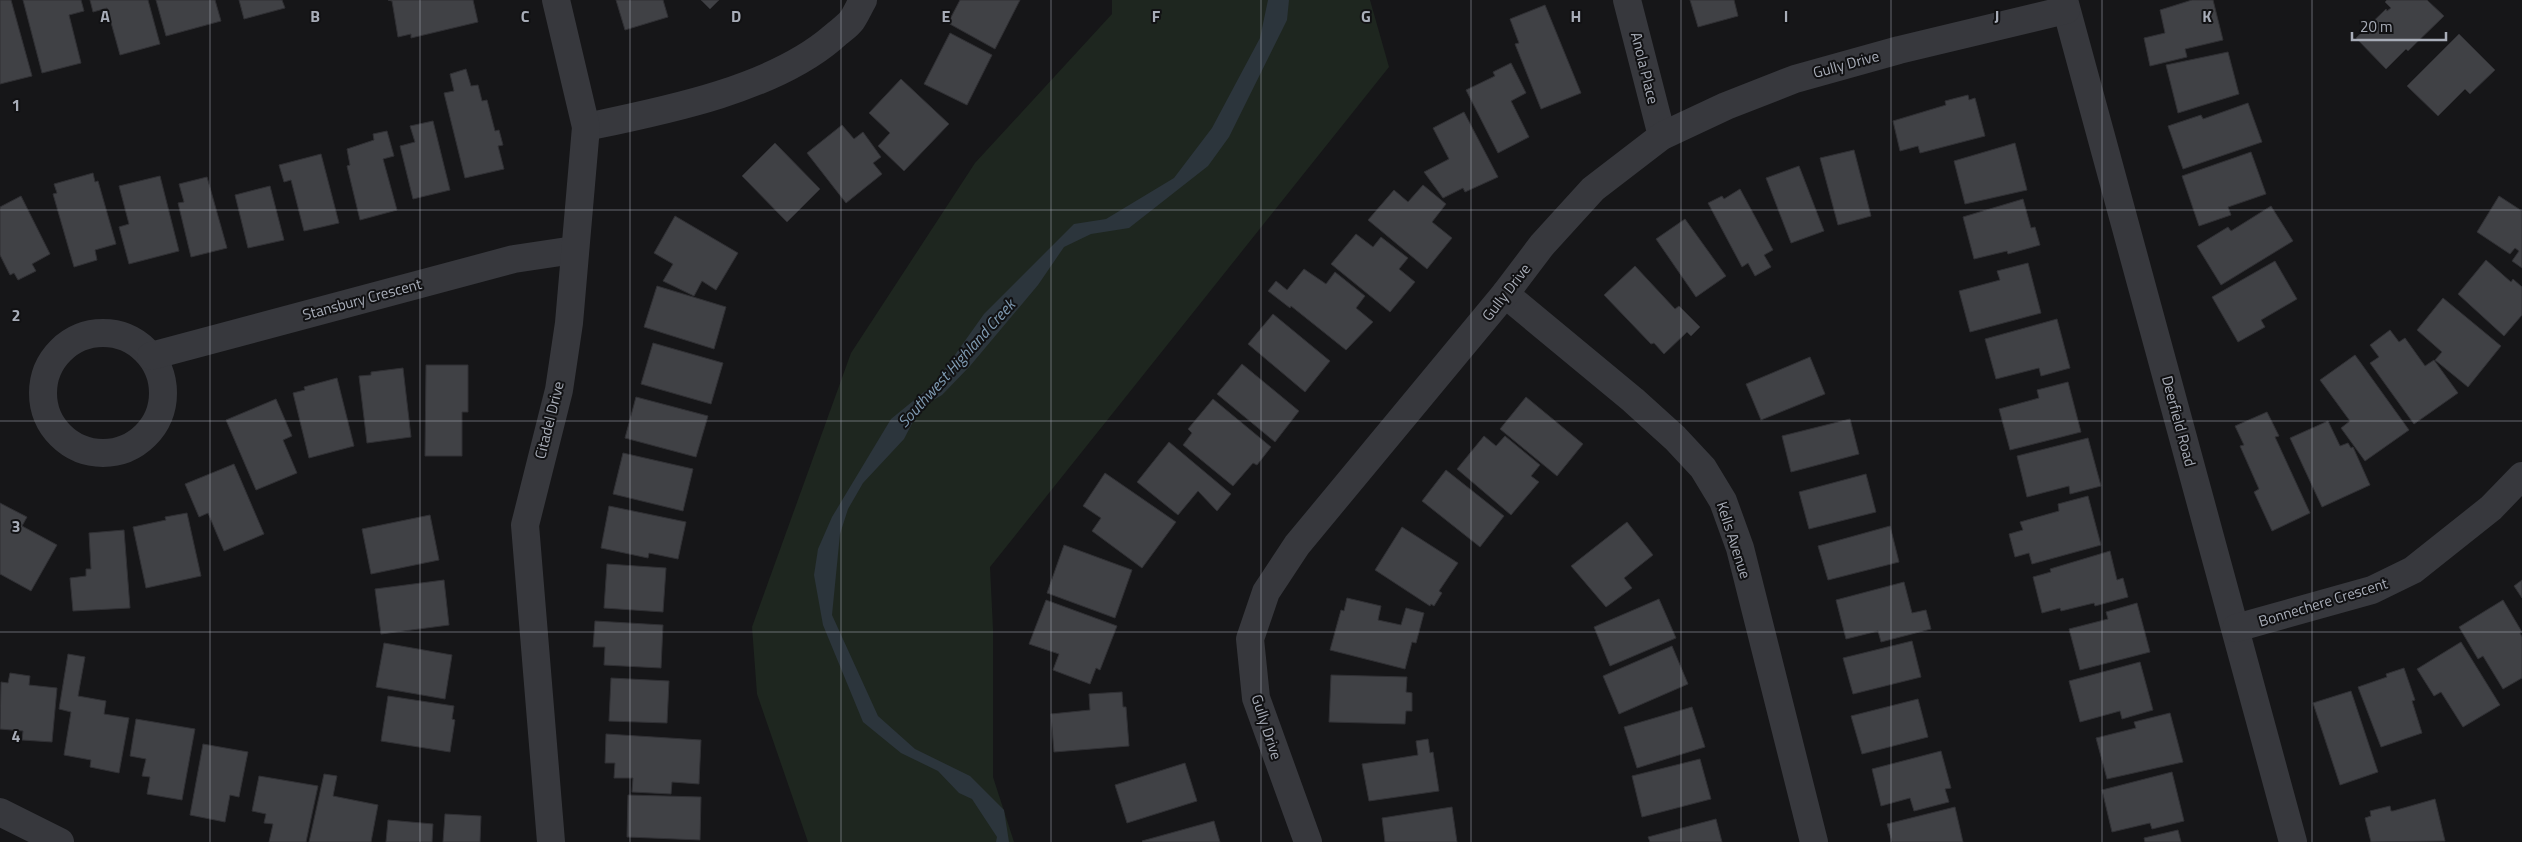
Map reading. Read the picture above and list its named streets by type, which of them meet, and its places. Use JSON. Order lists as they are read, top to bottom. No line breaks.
{"streets":{"street":["Gully Drive","Anola Place","Stansbury Crescent","Citadel Drive","Deerfield Road","Kells Avenue","Bonnechere Crescent"]},"crossings":[["Gully Drive","Anola Place"],["Gully Drive","Deerfield Road"],["Gully Drive","Kells Avenue"],["Stansbury Crescent","Citadel Drive"],["Deerfield Road","Bonnechere Crescent"]],"water":["Southwest Highland Creek"],"scale_bar":"20 m","grid":{"columns":["A","B","C","D","E","F","G","H","I","J","K"],"rows":["1","2","3","4"]}}
